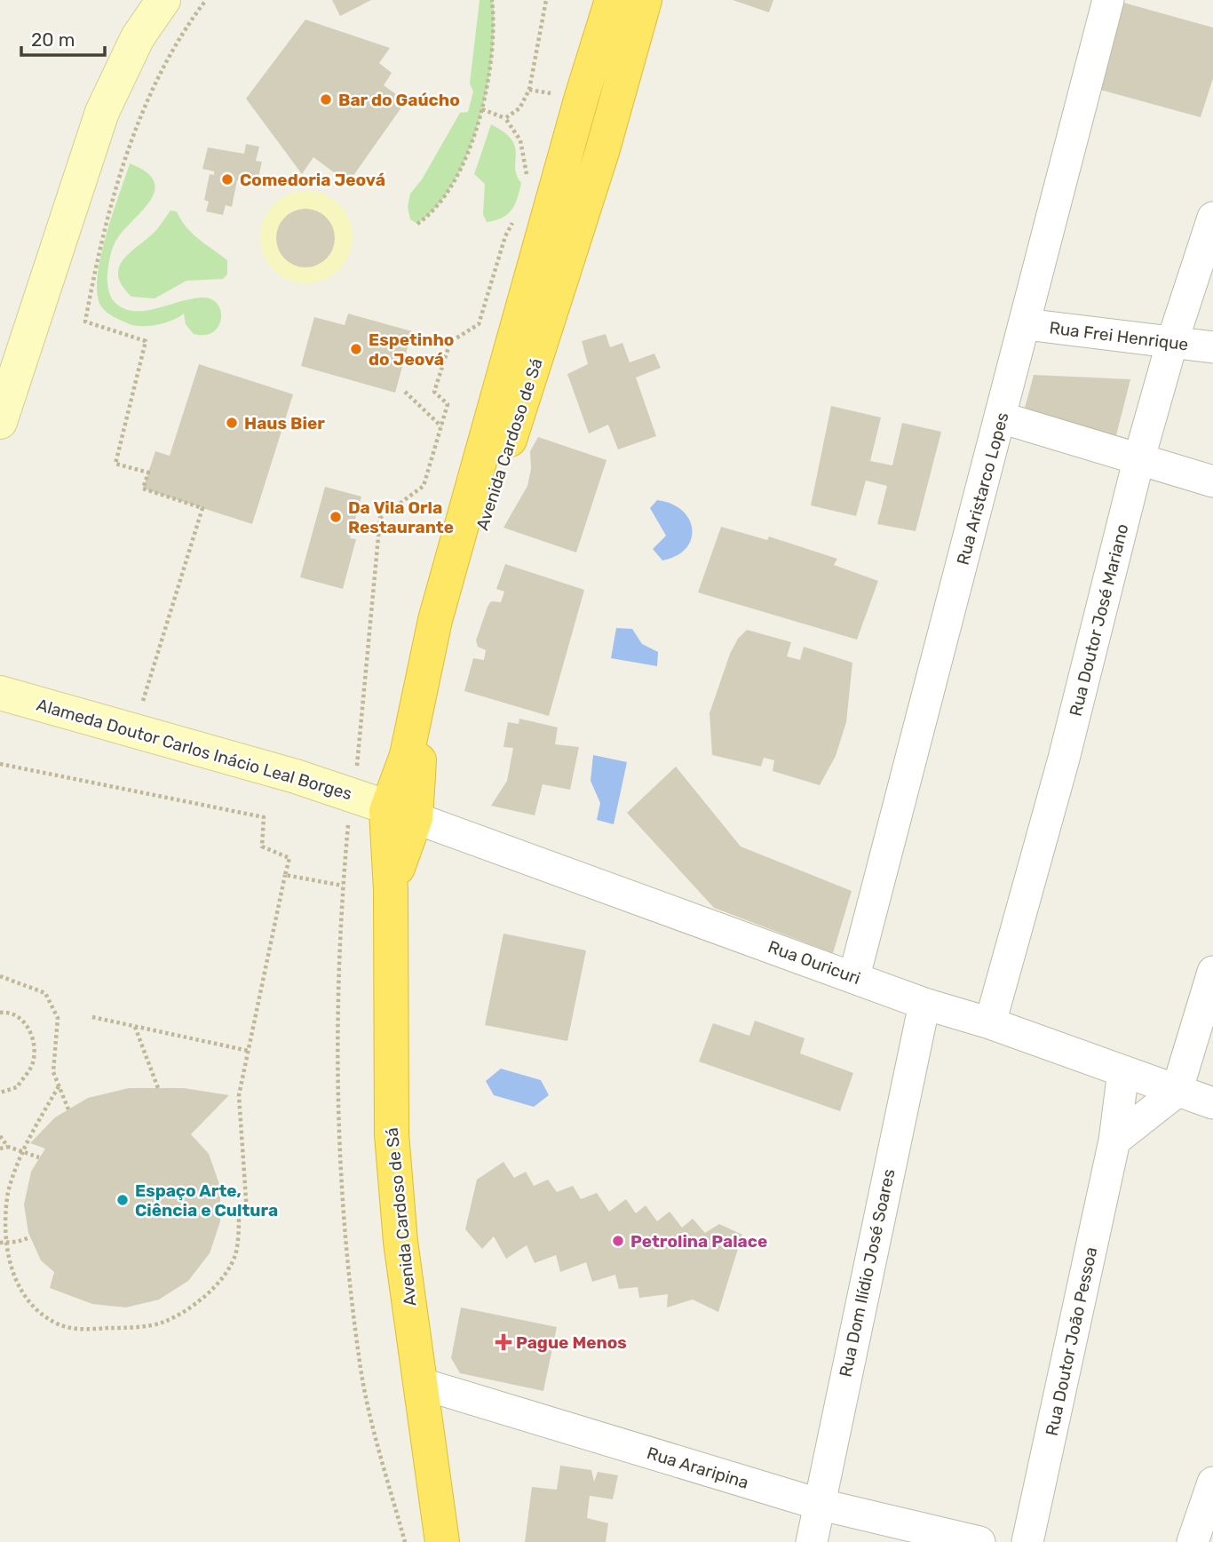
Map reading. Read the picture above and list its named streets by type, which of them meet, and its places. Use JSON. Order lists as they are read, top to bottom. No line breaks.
{"streets":{"highway":["Avenida Cardoso de Sá"],"street":["Rua Frei Henrique","Rua Aristarco Lopes","Rua Doutor José Mariano","Alameda Doutor Carlos Inácio Leal Borges","Rua Ouricuri","Rua Dom Ilídio José Soares","Rua Doutor João Pessoa","Rua Araripina"]},"crossings":[["Rua Frei Henrique","Rua Aristarco Lopes"],["Rua Frei Henrique","Rua Doutor José Mariano"],["Avenida Cardoso de Sá","Alameda Doutor Carlos Inácio Leal Borges"],["Avenida Cardoso de Sá","Rua Ouricuri"],["Avenida Cardoso de Sá","Rua Araripina"],["Rua Aristarco Lopes","Rua Ouricuri"],["Rua Doutor José Mariano","Rua Ouricuri"],["Alameda Doutor Carlos Inácio Leal Borges","Rua Ouricuri"],["Rua Ouricuri","Rua Dom Ilídio José Soares"],["Rua Ouricuri","Rua Doutor João Pessoa"],["Rua Dom Ilídio José Soares","Rua Araripina"]],"places":{"other":["Bar do Gaúcho","Comedoria Jeová","Espetinho do Jeová","Haus Bier","Da Vila Orla Restaurante","Espaço Arte, Ciência e Cultura","Petrolina Palace"],"health":["Pague Menos"]},"scale_bar":"20 m"}
